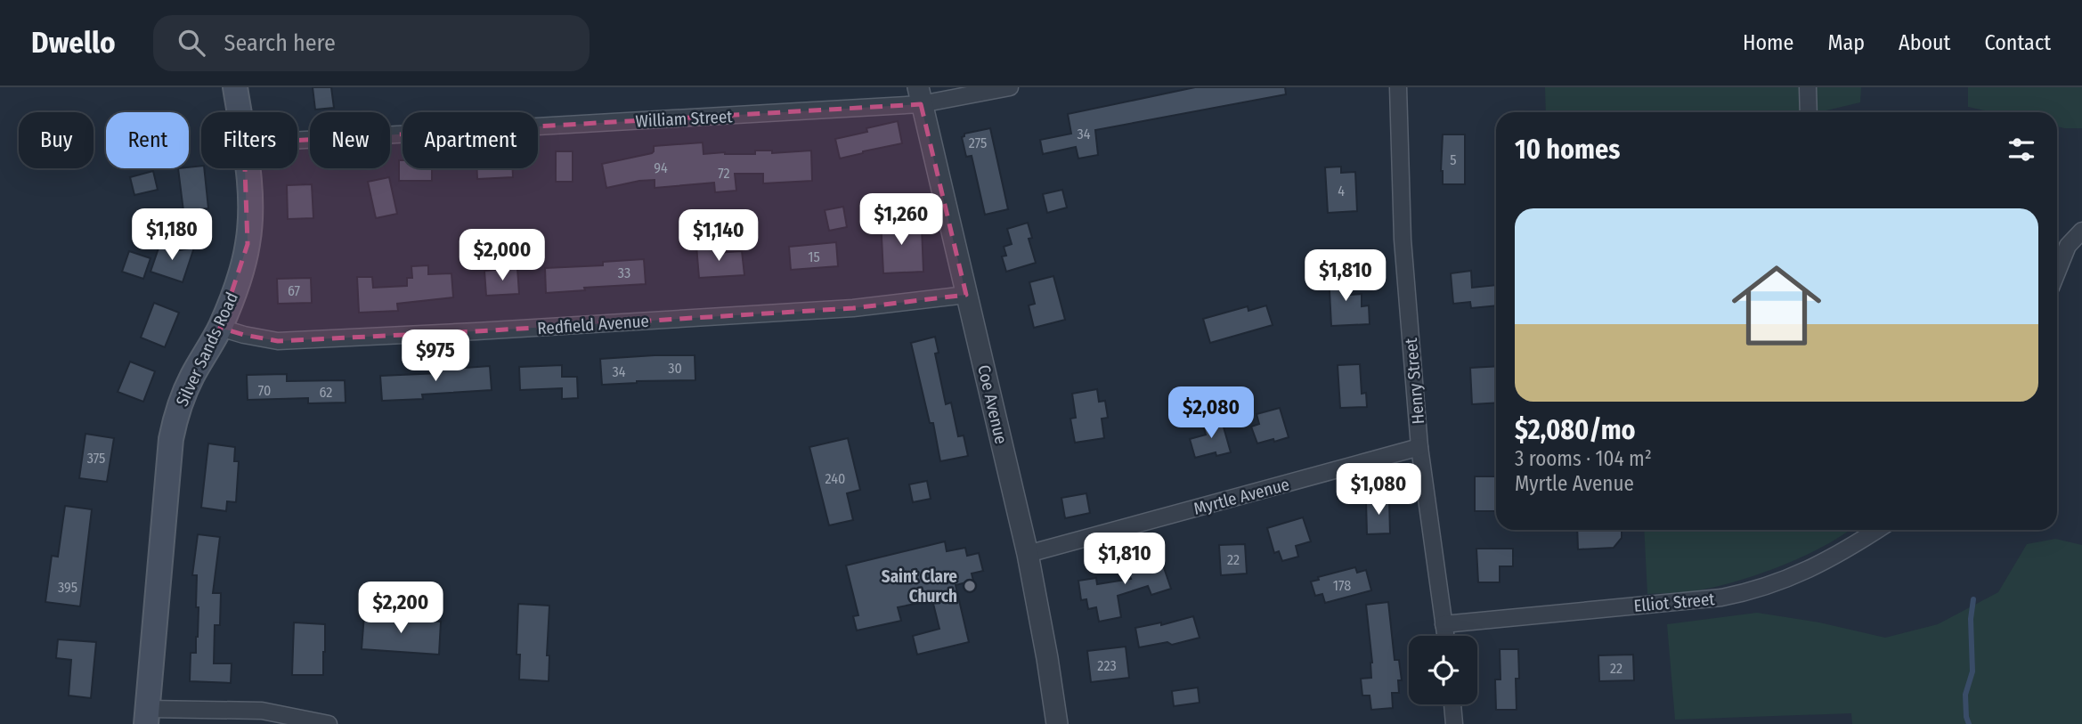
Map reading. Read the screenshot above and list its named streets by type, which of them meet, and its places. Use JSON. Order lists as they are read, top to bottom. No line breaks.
{"streets":{"main road":["Silver Sands Road"],"street":["William Street","Redfield Avenue","Henry Street","Coe Avenue","Myrtle Avenue","Elliot Street"]},"crossings":[["William Street","Coe Avenue"],["Redfield Avenue","Silver Sands Road"],["Redfield Avenue","Coe Avenue"],["Henry Street","Myrtle Avenue"],["Henry Street","Elliot Street"],["Coe Avenue","Myrtle Avenue"]],"places":["Saint Clare Church"],"house_numbers":["34","275","5","94","72","4","15","33","67","30","34","70","62","375","240","22","178","395","223","22"],"page":{"header":"Dwello","search":"Search here","nav":["Home","Map","About","Contact"],"chip":["Buy","Rent","Filters","New","Apartment"],"heading":"10 homes","list":[{"name":"$2,080/mo","note":"3 rooms · 104 m² · Myrtle Avenue"}],"price":["$1,260","$1,180","$1,140","$2,000","$1,810","$975","$2,080","$1,080","$1,810","$2,200"]}}
